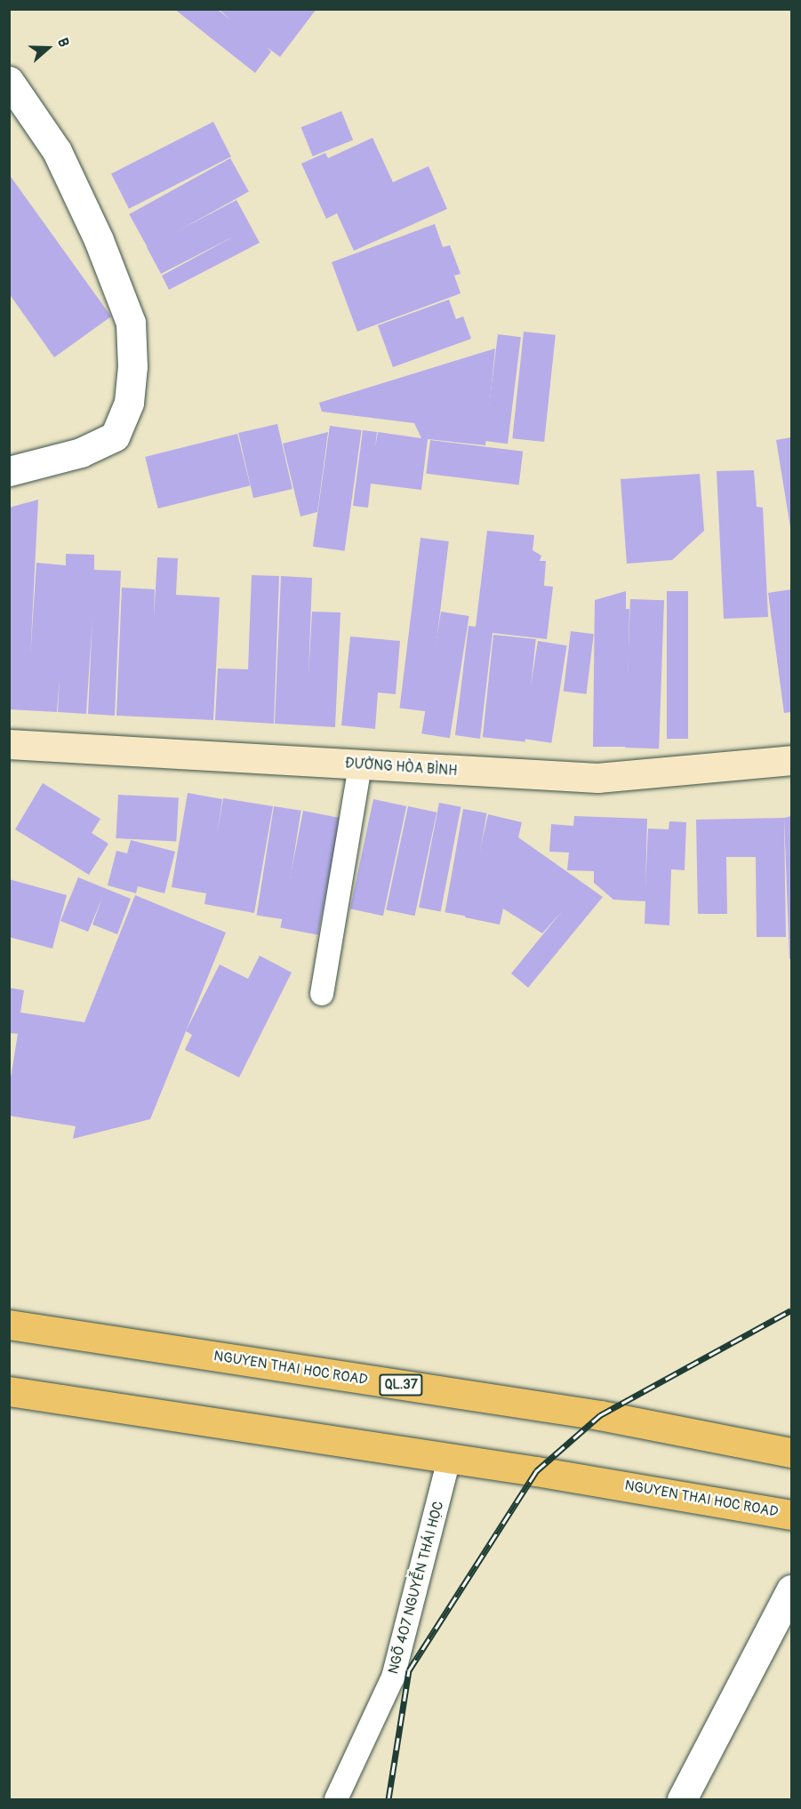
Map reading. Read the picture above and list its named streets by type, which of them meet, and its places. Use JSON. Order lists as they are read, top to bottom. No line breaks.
{"streets":{"main road":["NGUYEN THAI HOC ROAD","QL.37"],"street":["ĐƯỜNG HÒA BÌNH"],"lane":["NGÕ 407 NGUYỄN THÁI HỌC"]},"crossings":[["NGUYEN THAI HOC ROAD","NGÕ 407 NGUYỄN THÁI HỌC"]],"north":"right"}
